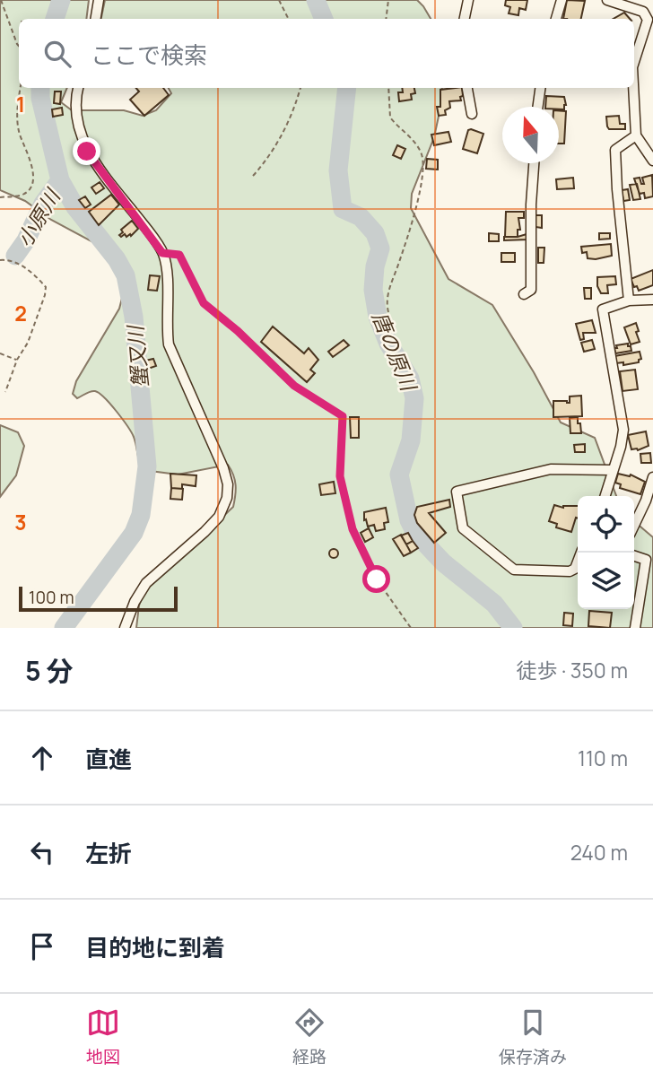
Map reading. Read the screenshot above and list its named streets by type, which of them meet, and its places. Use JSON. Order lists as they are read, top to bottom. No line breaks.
{"water":["小原川","唐の原川","蟹又川"],"scale_bar":"100 m","north":"top","page":{"search":"ここで検索","scale":"100 m","heading":["5 分","徒歩 · 350 m"],"list":[["直進","110 m"],["左折","240 m"],"目的地に到着"],"nav":["地図","経路","保存済み"]},"grid":{"rows":["1","2","3"]}}
